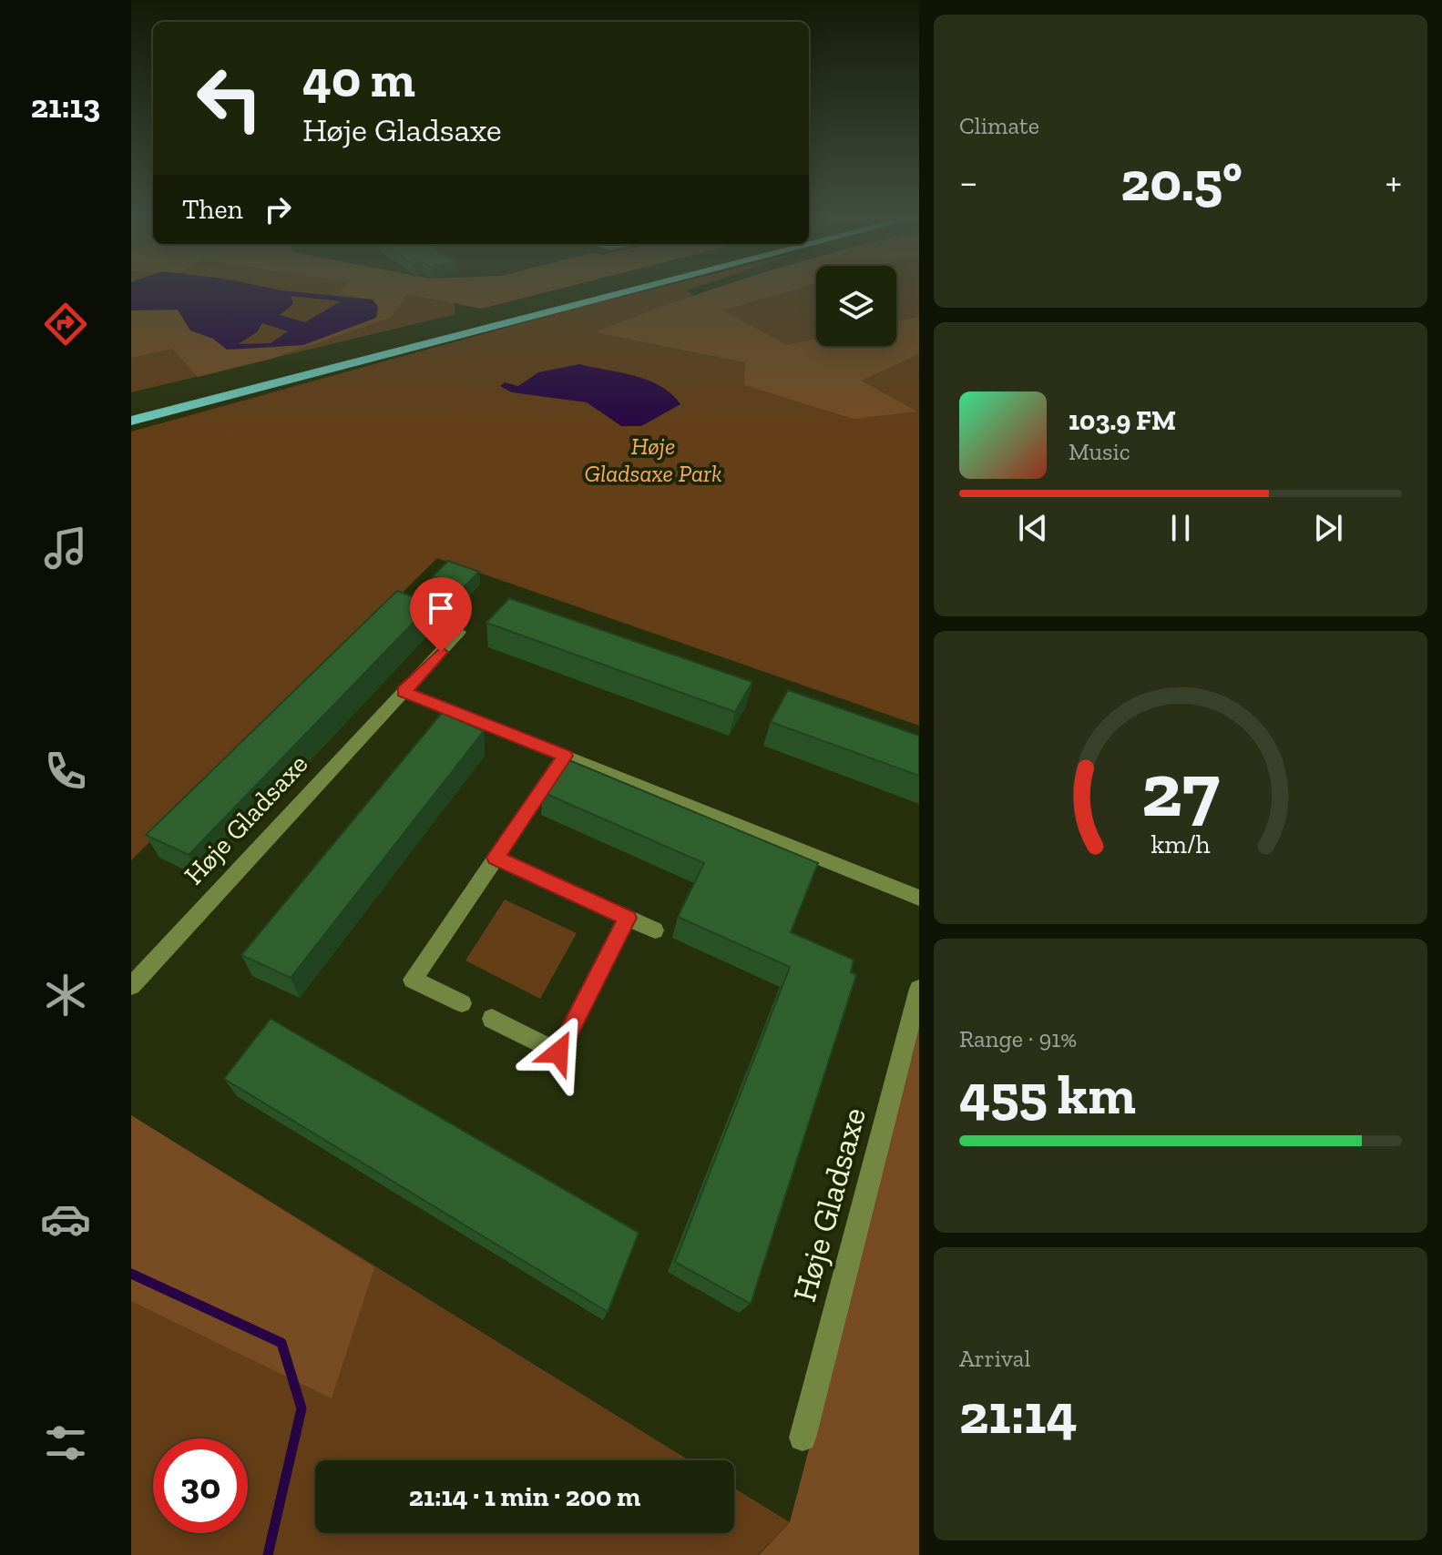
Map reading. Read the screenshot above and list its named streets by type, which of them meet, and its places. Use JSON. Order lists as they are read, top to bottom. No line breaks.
{"streets":{"street":["Høje Gladsaxe"]},"parks":["Høje Gladsaxe Park"],"page":{"tabs":"21:13","tile":["Climate",["Range · 91%","455 km"],["Arrival","21:14"]],"turn":["40 m","Høje Gladsaxe"],"heat":["−","20.5°","+"],"then":"Then","song":["103.9 FM","Music"],"limit":"30","trip":"21:14 · 1 min · 200 m","gauge":["27","km/h"]}}
